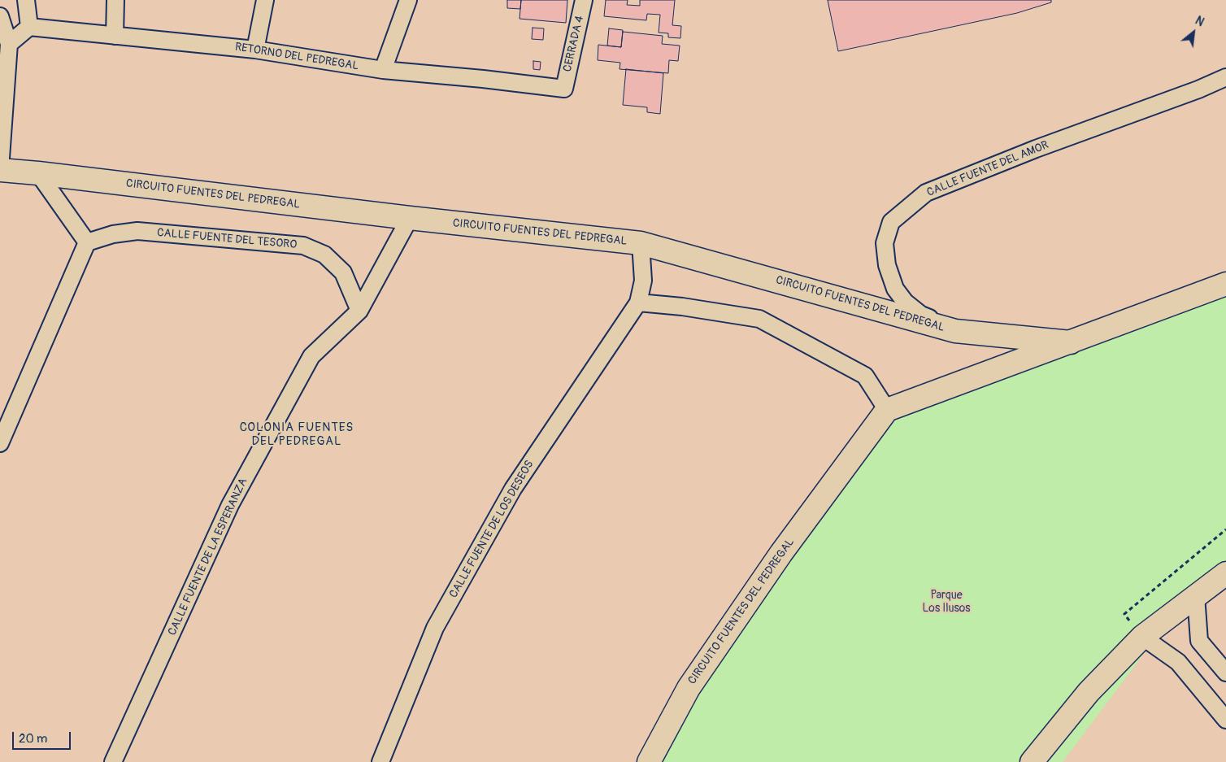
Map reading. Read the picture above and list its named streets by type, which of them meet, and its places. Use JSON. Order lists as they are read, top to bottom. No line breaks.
{"streets":{"street":["CERRADA 4","RETORNO DEL PEDREGAL","CALLE FUENTE DEL AMOR","CIRCUITO FUENTES DEL PEDREGAL","CALLE FUENTE DEL TESORO","CALLE FUENTE DE LOS DESEOS","CALLE FUENTE DE LA ESPERANZA"]},"crossings":[["CERRADA 4","RETORNO DEL PEDREGAL"],["CALLE FUENTE DEL AMOR","CIRCUITO FUENTES DEL PEDREGAL"],["CIRCUITO FUENTES DEL PEDREGAL","CALLE FUENTE DE LOS DESEOS"],["CIRCUITO FUENTES DEL PEDREGAL","CALLE FUENTE DE LA ESPERANZA"],["CALLE FUENTE DEL TESORO","CALLE FUENTE DE LA ESPERANZA"]],"districts":["COLONIA FUENTES DEL PEDREGAL"],"parks":["Parque Los Ilusos"],"scale_bar":"20 m","north":"top right"}
